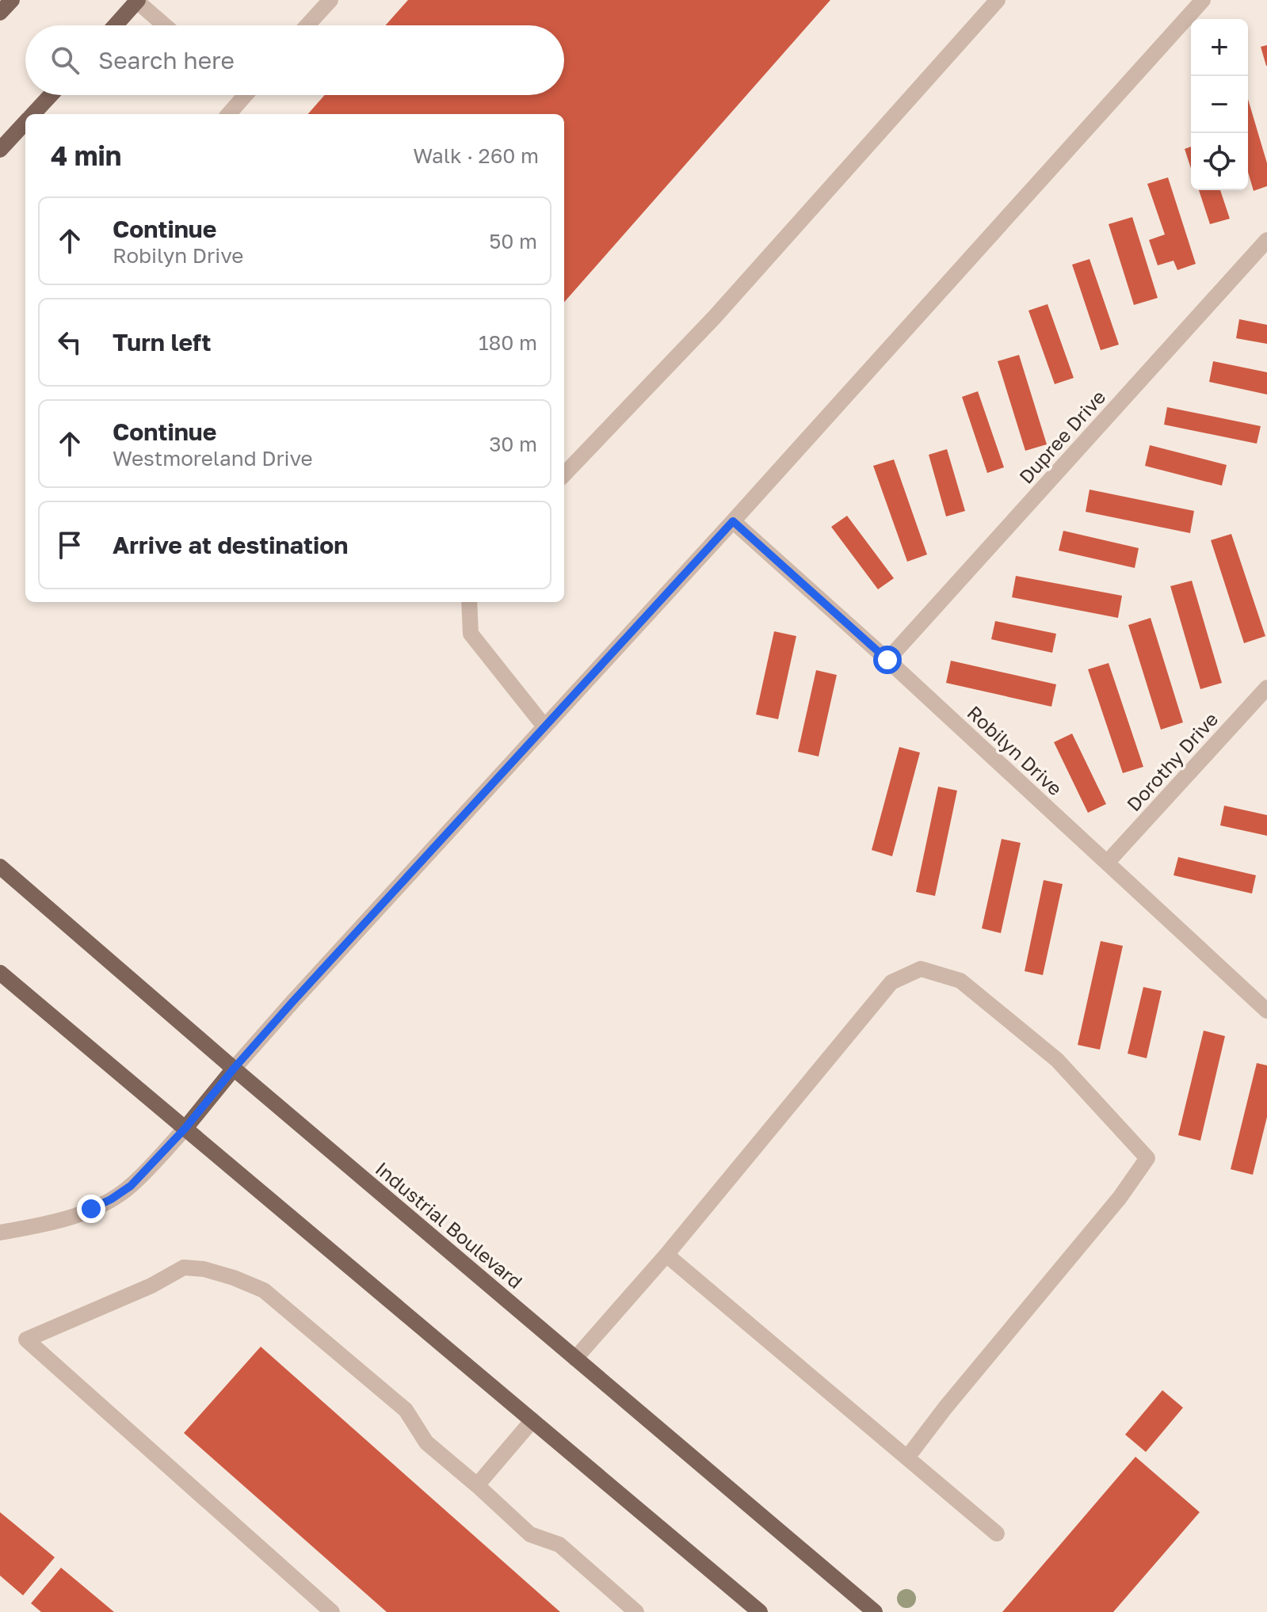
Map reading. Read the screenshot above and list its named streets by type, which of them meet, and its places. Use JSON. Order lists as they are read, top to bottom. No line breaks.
{"streets":{"main road":["Industrial Boulevard"],"street":["Dupree Drive","Robilyn Drive","Dorothy Drive"]},"crossings":[["Dupree Drive","Robilyn Drive"],["Robilyn Drive","Dorothy Drive"]],"page":{"map_buttons":["+","−"],"search":"Search here","heading":["4 min","Walk · 260 m"],"list":[["Continue","Robilyn Drive","50 m"],["Turn left","180 m"],["Continue","Westmoreland Drive","30 m"],"Arrive at destination"]}}
